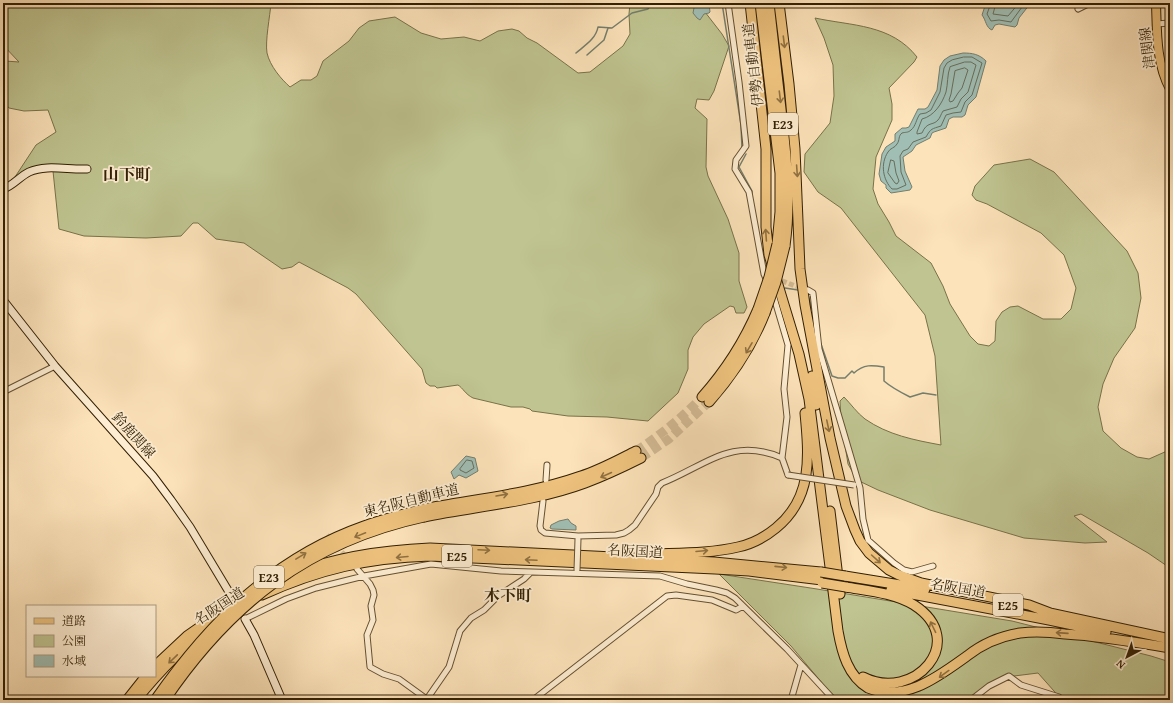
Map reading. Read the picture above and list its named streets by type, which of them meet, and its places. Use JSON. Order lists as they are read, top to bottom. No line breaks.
{"streets":{"highway":["伊勢自動車道","E23","東名阪自動車道","名阪国道","E25"],"main road":["津関線","鈴鹿関線"]},"crossings":[["伊勢自動車道","E23"]],"districts":["山下町","木下町"],"legend":["道路","公園","水域"],"north":"bottom left"}
